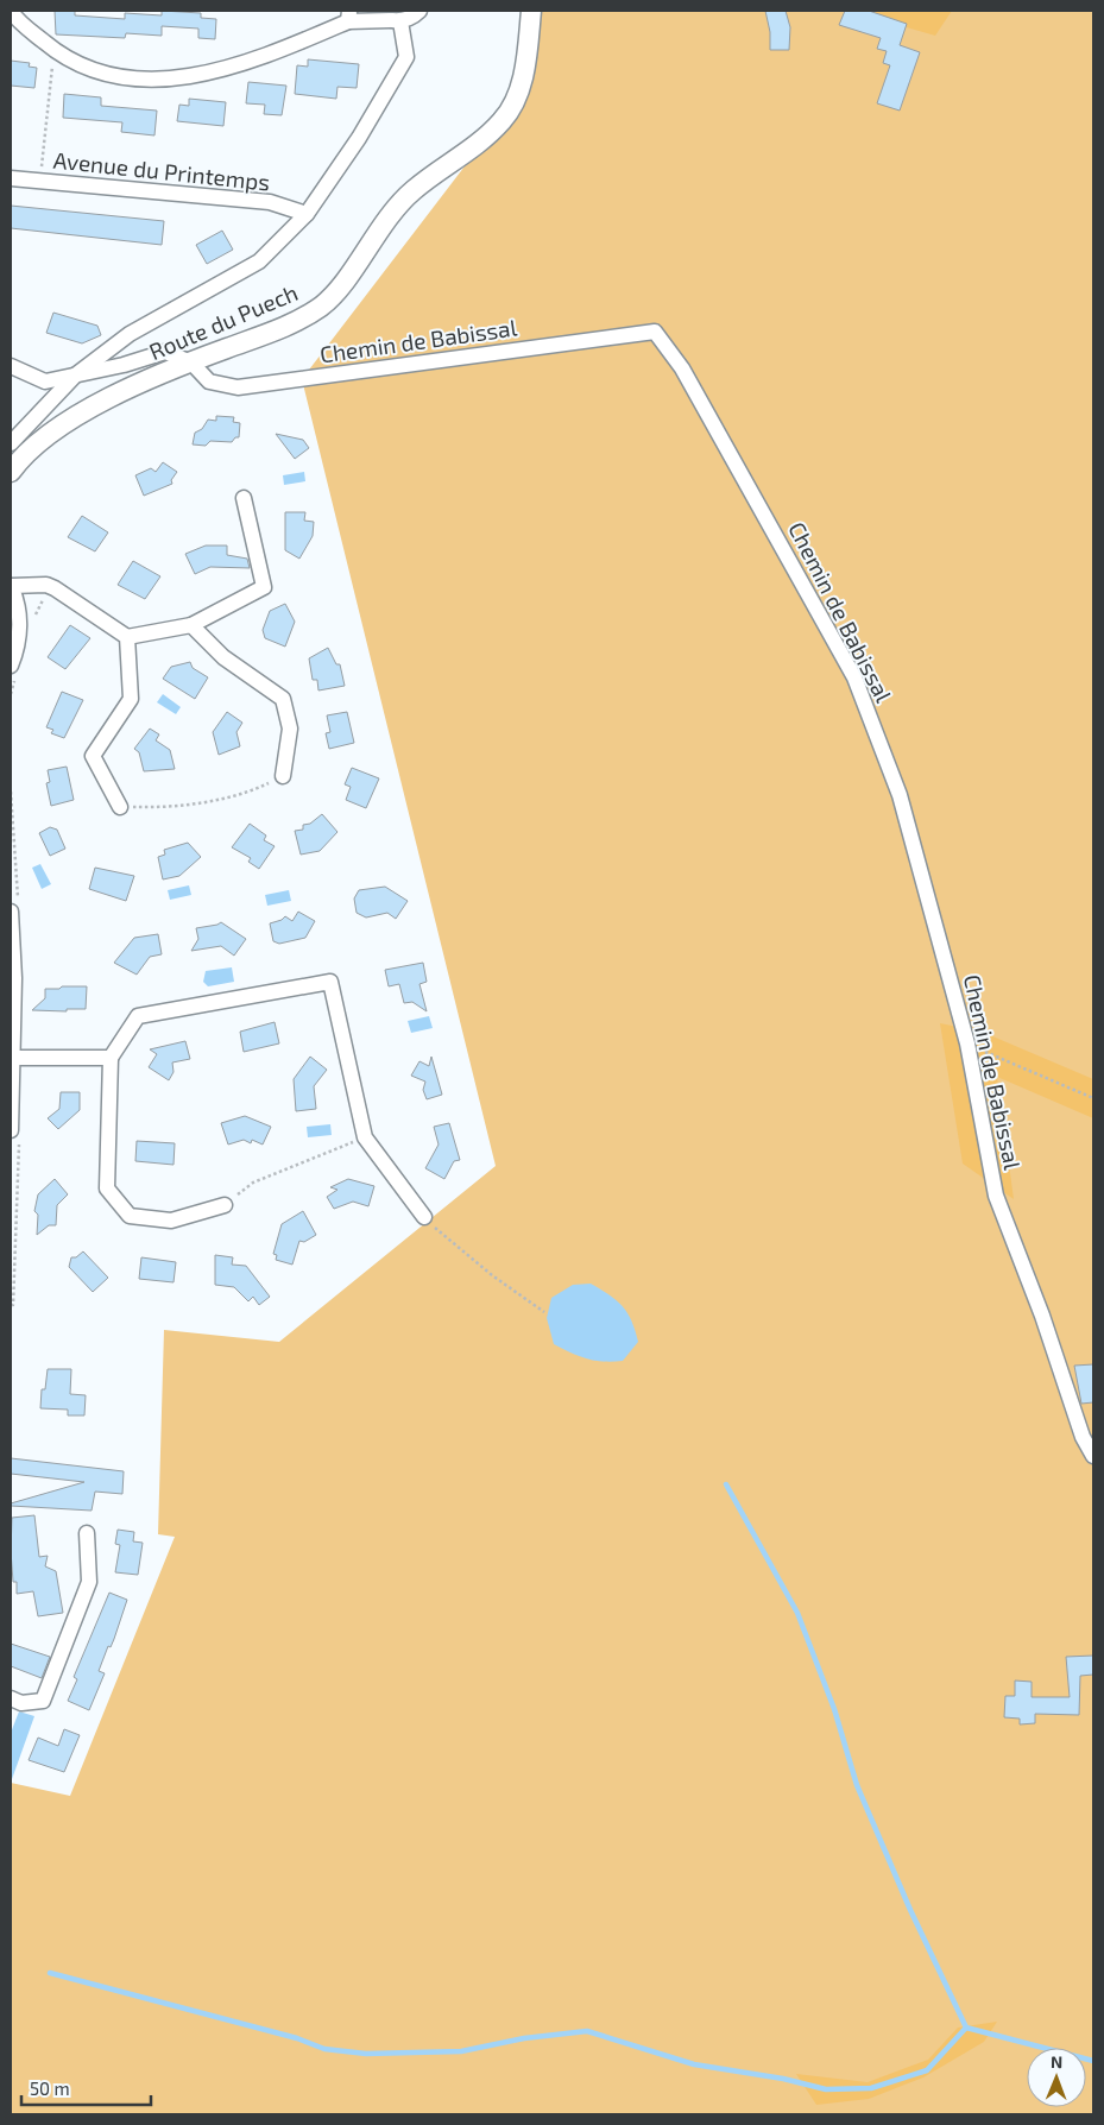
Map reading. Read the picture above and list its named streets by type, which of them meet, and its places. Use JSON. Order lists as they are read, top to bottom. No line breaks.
{"streets":{"street":["Avenue du Printemps","Route du Puech","Chemin de Babissal"]},"crossings":[["Route du Puech","Chemin de Babissal"]],"scale_bar":"50 m","north":"top"}
